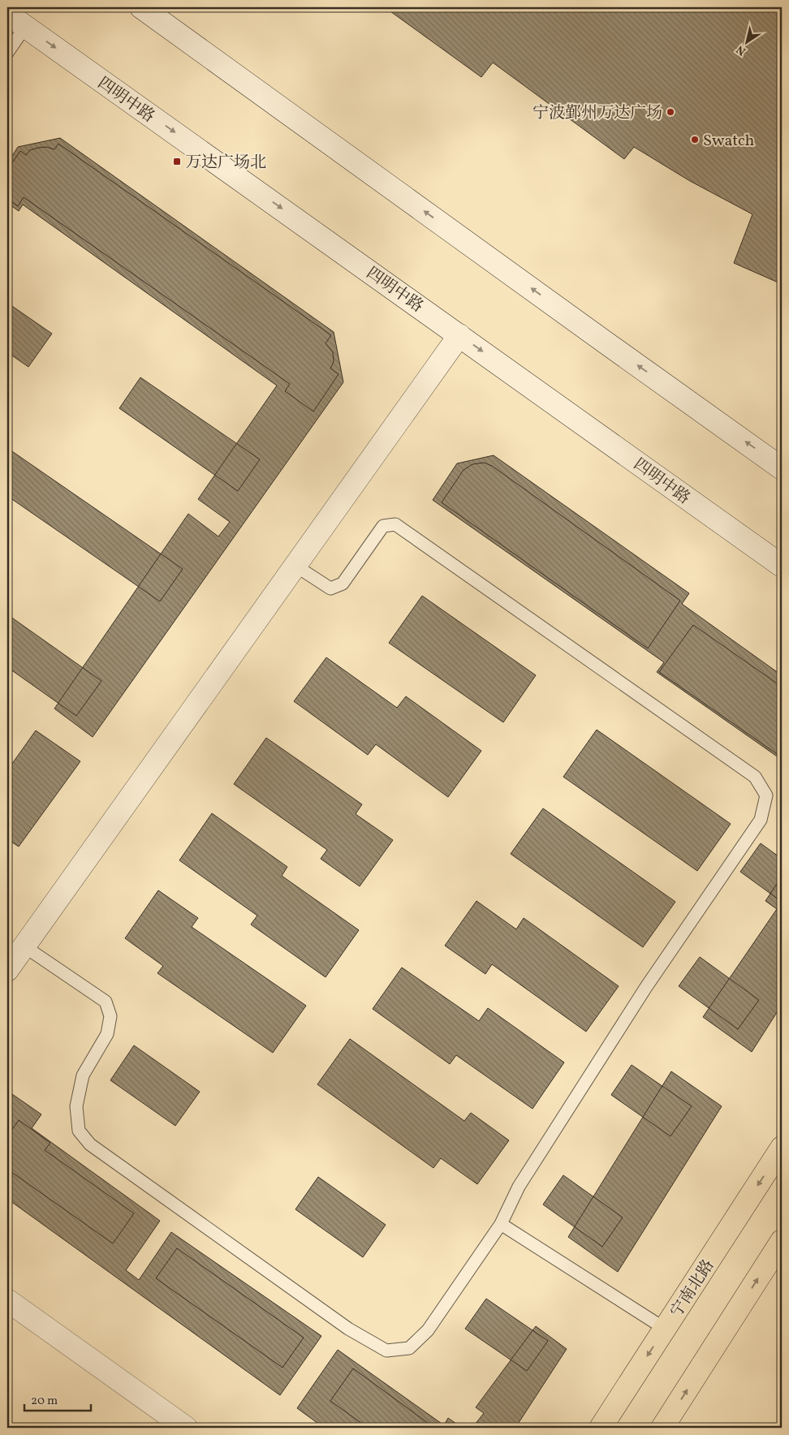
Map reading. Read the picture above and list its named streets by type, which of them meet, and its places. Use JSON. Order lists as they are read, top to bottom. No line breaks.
{"streets":{"main road":["四明中路","宁南北路"]},"places":{"other":["宁波鄞州万达广场","Swatch"],"transit":["万达广场北"]},"scale_bar":"20 m","north":"bottom left"}
